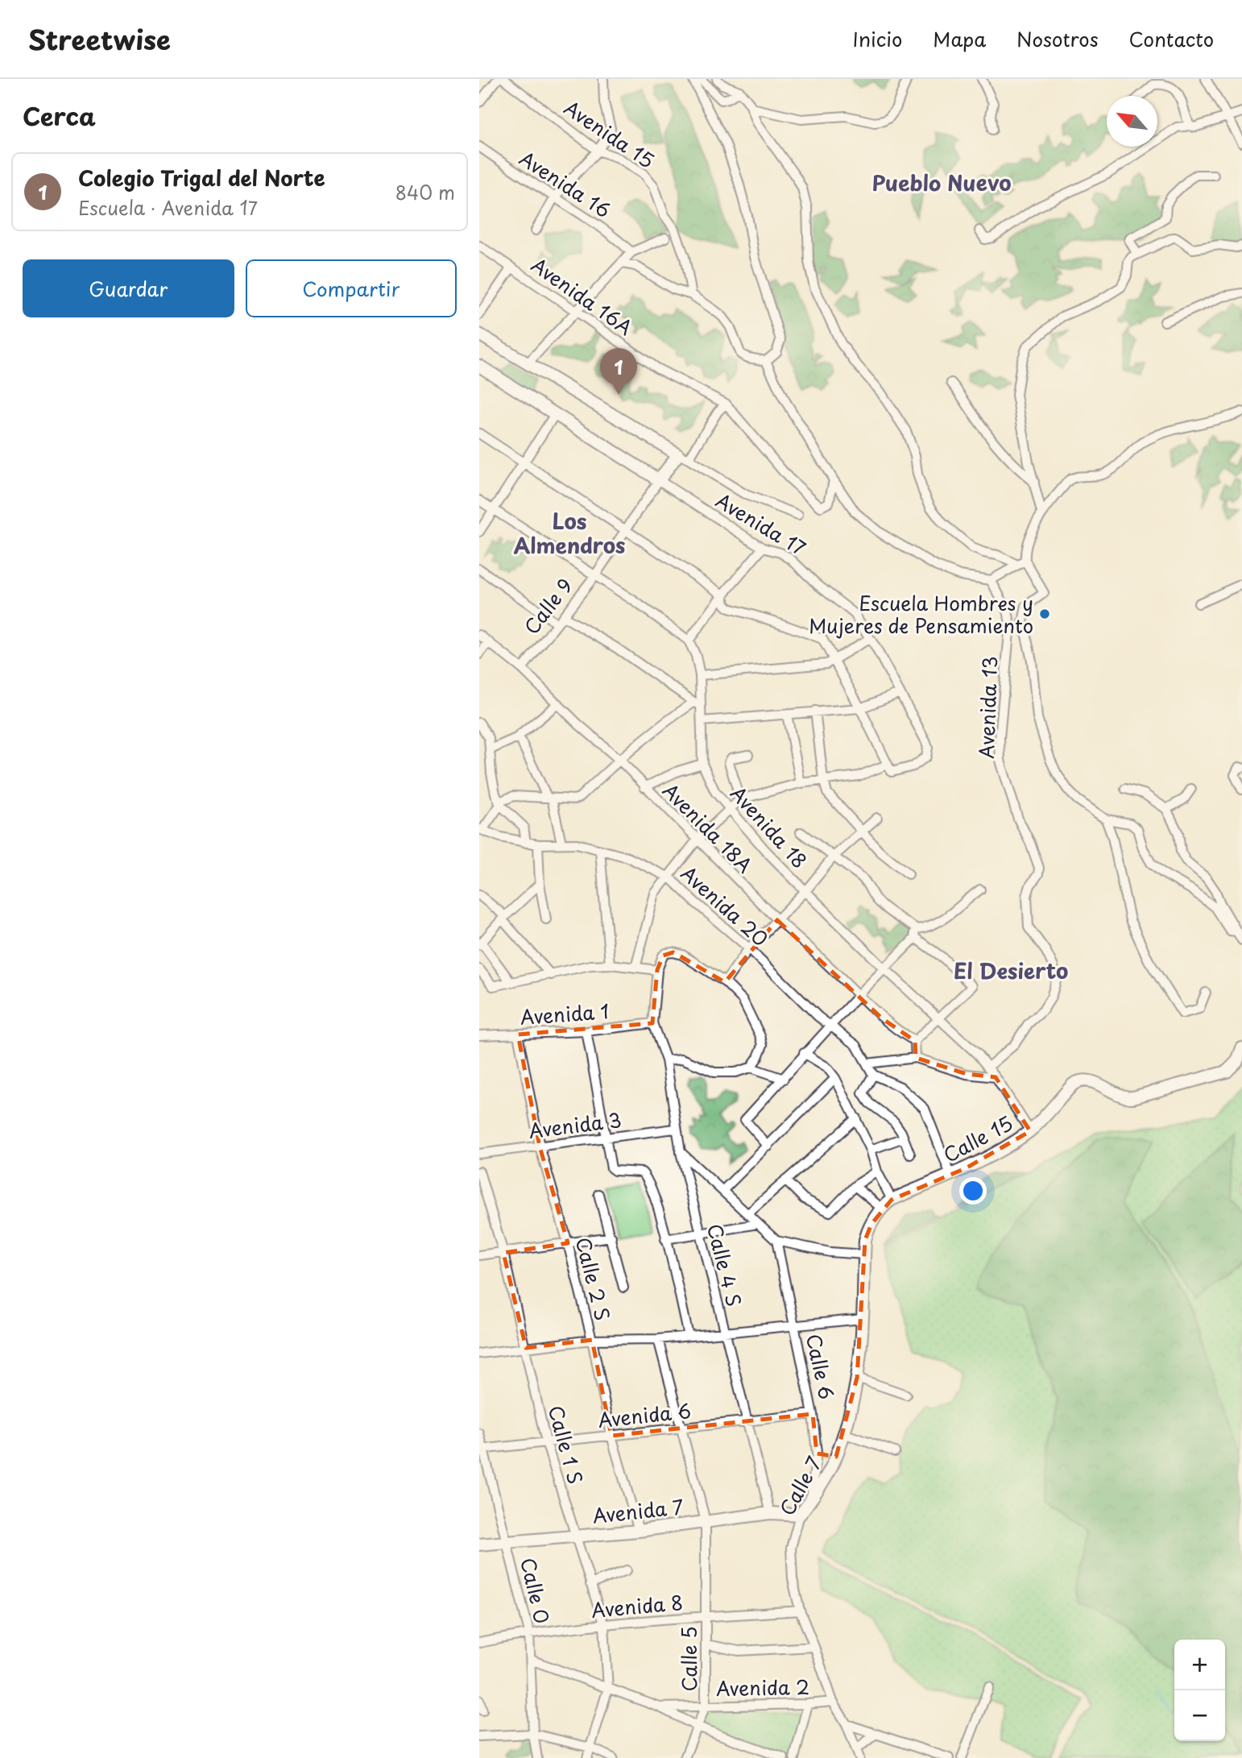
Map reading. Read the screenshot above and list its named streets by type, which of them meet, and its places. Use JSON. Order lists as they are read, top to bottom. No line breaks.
{"streets":{"main road":["Avenida 17","Calle 9","Calle 15","Calle 7","Avenida 7"],"street":["Avenida 15","Avenida 16","Avenida 16A","Avenida 13","Avenida 18","Avenida 18A","Avenida 20","Avenida 1","Avenida 3","Calle 4 S","Calle 2 S","Calle 6","Avenida 6","Calle 1 S","Calle 0","Avenida 8","Calle 5","Avenida 2"]},"crossings":[["Avenida 17","Calle 9"],["Calle 9","Avenida 18A"],["Avenida 13","Avenida 18"],["Avenida 18","Calle 15"],["Avenida 1","Calle 4 S"],["Avenida 1","Calle 2 S"],["Avenida 3","Calle 4 S"],["Avenida 3","Calle 2 S"],["Calle 15","Calle 7"],["Calle 4 S","Avenida 6"],["Calle 4 S","Avenida 7"],["Calle 2 S","Avenida 6"],["Calle 2 S","Avenida 7"],["Calle 6","Avenida 6"],["Calle 6","Calle 7"],["Avenida 6","Calle 1 S"],["Avenida 6","Calle 0"],["Avenida 6","Calle 5"],["Calle 1 S","Avenida 7"],["Calle 1 S","Avenida 8"],["Calle 7","Avenida 7"],["Calle 7","Avenida 8"],["Calle 7","Avenida 2"],["Avenida 7","Calle 0"],["Avenida 7","Calle 5"],["Calle 0","Avenida 8"],["Avenida 8","Calle 5"],["Calle 5","Avenida 2"]],"districts":["Pueblo Nuevo","Los Almendros","El Desierto"],"places":["Escuela Hombres y Mujeres de Pensamiento"],"north":"top left","page":{"header":"Streetwise","nav":["Inicio","Mapa","Nosotros","Contacto"],"heading":"Cerca","list":[{"mark":"1","name":"Colegio Trigal del Norte","note":"Escuela · Avenida 17","value":"840 m"}],"buttons":["Guardar","Compartir"],"pins":"1","map_buttons":["+","−"]}}
